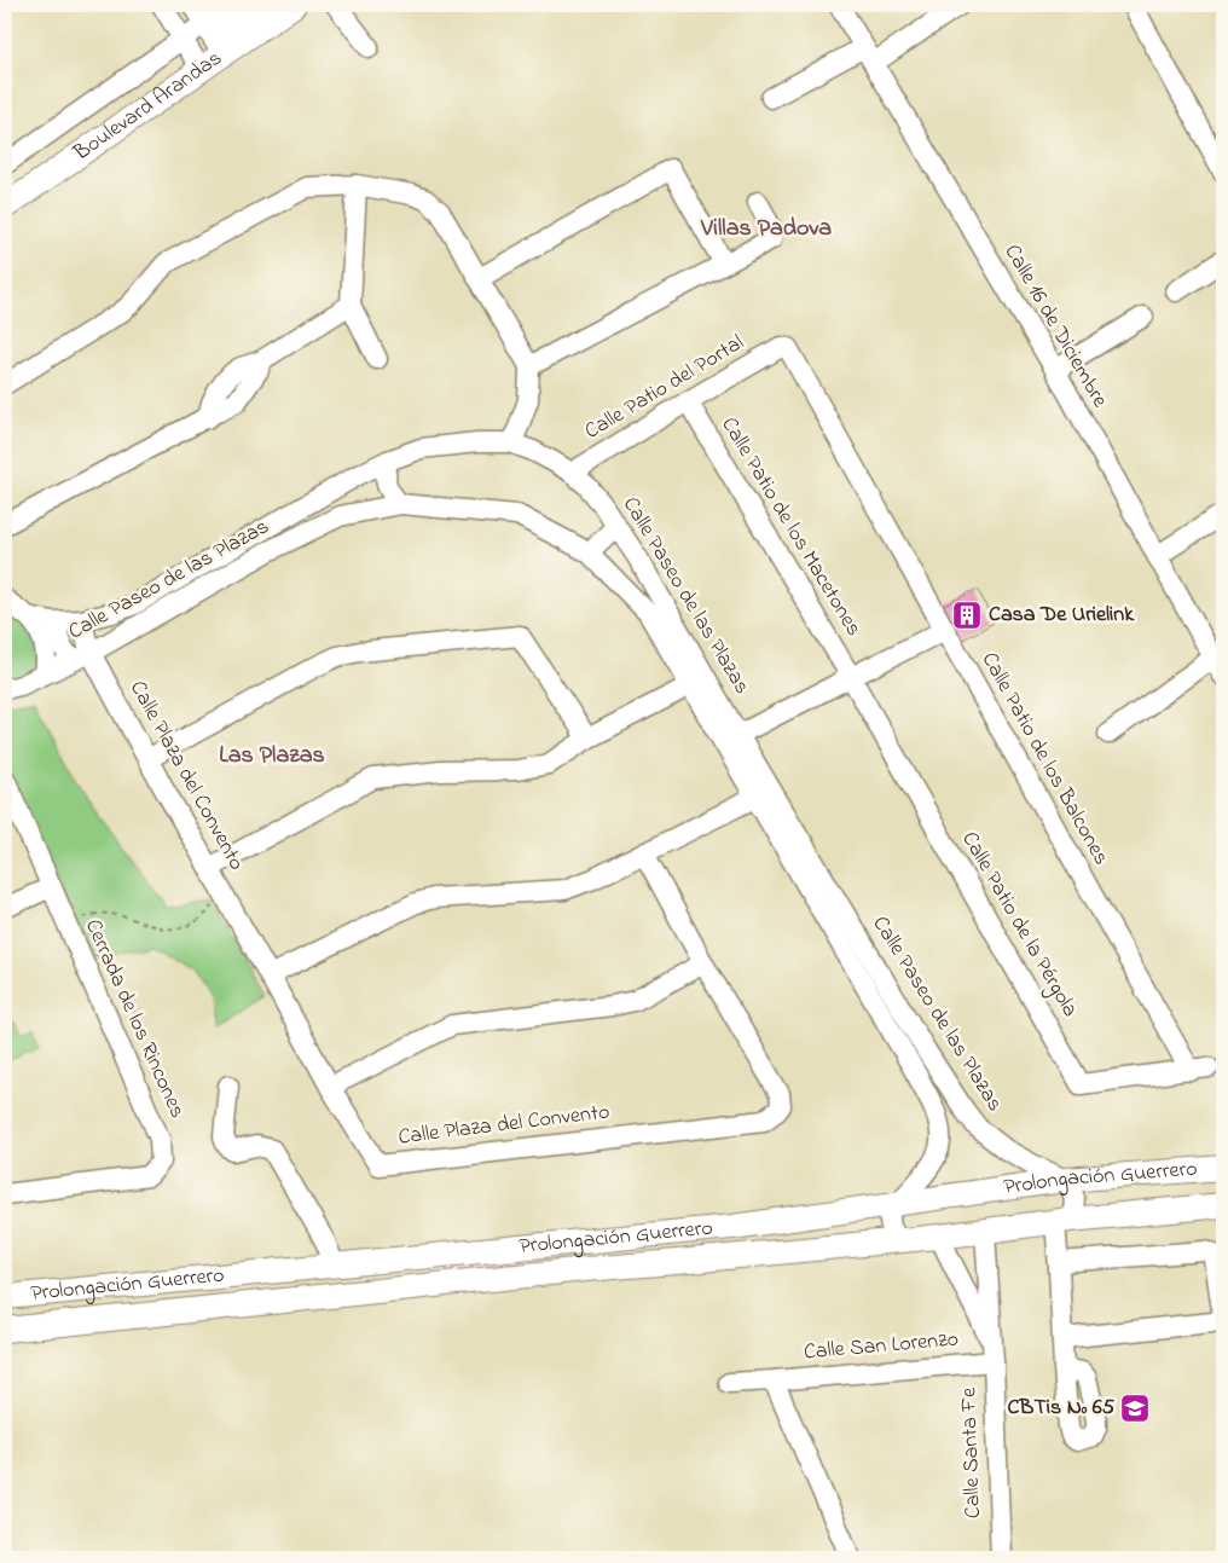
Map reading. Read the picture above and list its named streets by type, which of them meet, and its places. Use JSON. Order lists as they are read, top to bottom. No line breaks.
{"streets":{"main road":["Boulevard Arandas","Prolongación Guerrero"],"street":["Calle 16 de Diciembre","Calle Patio del Portal","Calle Patio de los Macetones","Calle Paseo de las Plazas","Calle Patio de los Balcones","Calle Plaza del Convento","Calle Patio de la Pérgola","Cerrada de los Rincones","Calle San Lorenzo","Calle Santa Fe"]},"crossings":[["Calle Patio del Portal","Calle Patio de los Macetones"],["Calle Patio del Portal","Calle Paseo de las Plazas"],["Calle Patio del Portal","Calle Patio de los Balcones"],["Calle Patio de los Macetones","Calle Patio de la Pérgola"],["Calle Paseo de las Plazas","Calle Plaza del Convento"],["Calle Paseo de las Plazas","Prolongación Guerrero"],["Calle Patio de los Balcones","Calle Patio de la Pérgola"],["Prolongación Guerrero","Calle Santa Fe"],["Calle San Lorenzo","Calle Santa Fe"]],"districts":["Villas Padova","Las Plazas"],"places":{"building":["Casa De Urielink"],"school or university":["CBTis Nº 65"]}}
